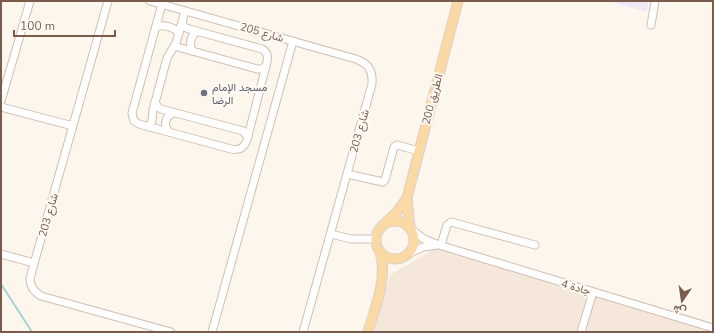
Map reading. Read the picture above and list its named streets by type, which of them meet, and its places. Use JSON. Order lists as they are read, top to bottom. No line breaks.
{"streets":{"main road":["الطريق 200"],"street":["شارع 205","شارع 203","جادة 4"]},"crossings":[["شارع 205","شارع 203"],["الطريق 200","جادة 4"]],"places":["مسجد الإمام الرضا"],"scale_bar":"100 m","north":"bottom"}
